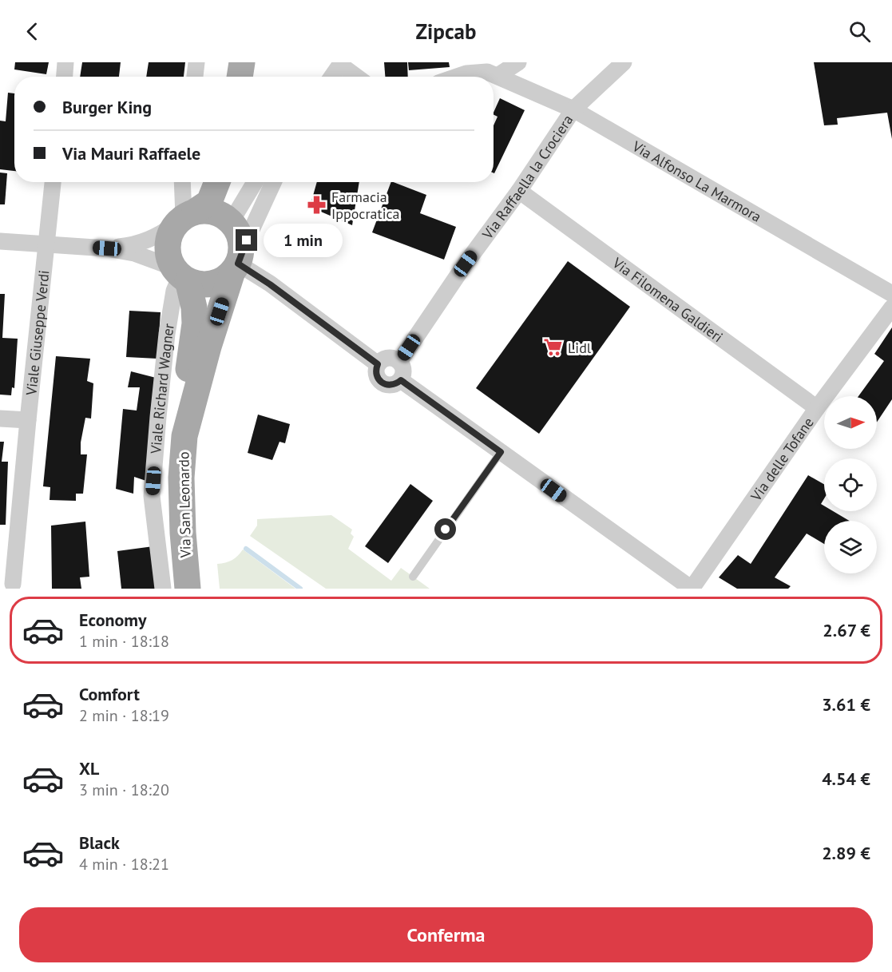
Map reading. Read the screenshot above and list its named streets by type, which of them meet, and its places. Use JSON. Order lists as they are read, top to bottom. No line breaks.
{"streets":{"main road":["Via San Leonardo"],"street":["Via Raffaella la Crociera","Via Alfonso La Marmora","Via Filomena Galdieri","Viale Giuseppe Verdi","Viale Richard Wagner","Via delle Tofane"]},"crossings":[["Via Raffaella la Crociera","Via Alfonso La Marmora"],["Via Raffaella la Crociera","Via Filomena Galdieri"],["Via Filomena Galdieri","Via delle Tofane"],["Viale Richard Wagner","Via San Leonardo"]],"places":{"pharmacy":["Farmacia Ippocratica"],"supermarket":["Lidl"]},"north":"right","page":{"header":"Zipcab","banner":["Burger King","Via Mauri Raffaele"],"bubble":"1 min","list":[{"name":"Economy","note":"1 min · 18:18","value":"2.67 €"},{"name":"Comfort","note":"2 min · 18:19","value":"3.61 €"},{"name":"XL","note":"3 min · 18:20","value":"4.54 €"},{"name":"Black","note":"4 min · 18:21","value":"2.89 €"}],"buttons":"Conferma"}}
